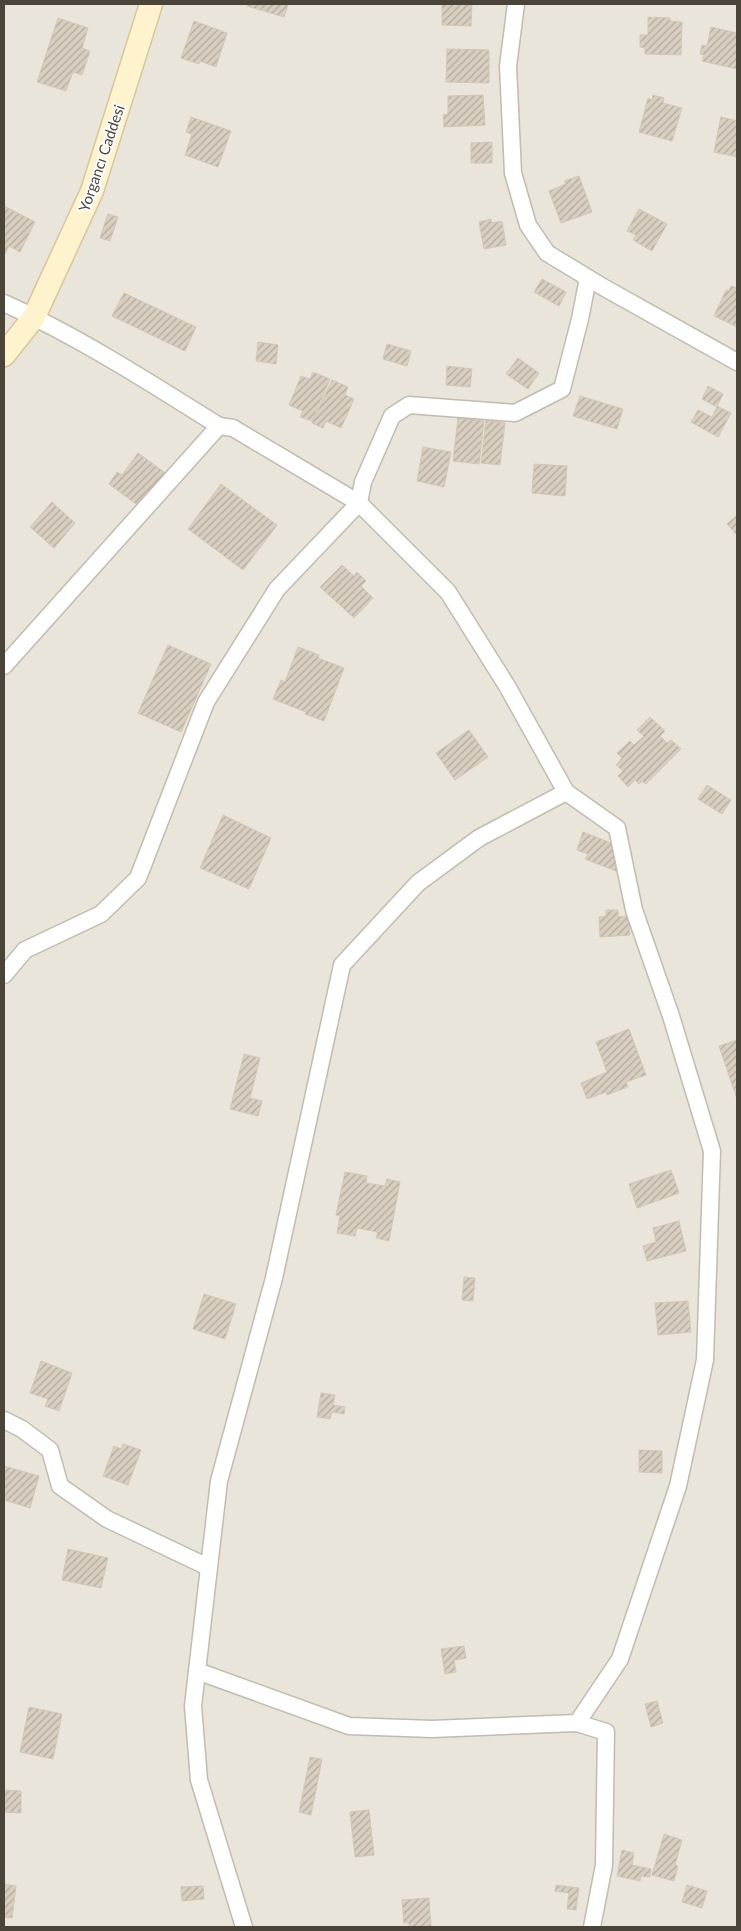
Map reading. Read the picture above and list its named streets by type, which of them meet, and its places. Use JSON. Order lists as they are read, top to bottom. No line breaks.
{"streets":{"street":["Yorgancı Caddesi"]}}
